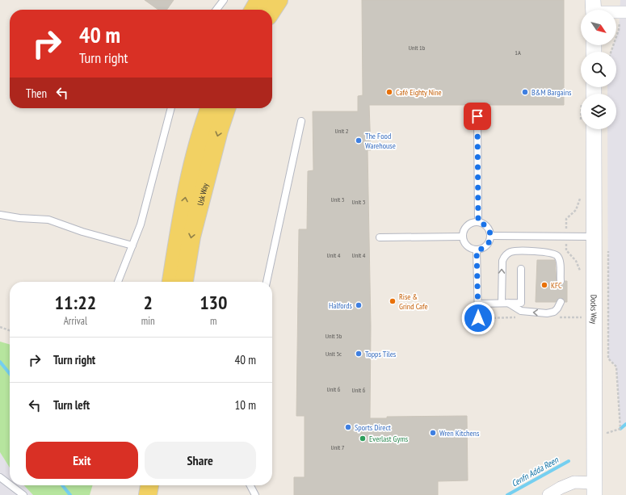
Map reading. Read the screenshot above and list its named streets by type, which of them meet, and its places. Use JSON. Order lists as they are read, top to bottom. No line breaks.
{"streets":{"main road":["Usk Way"],"street":["Docks Way"]},"water":["Cenfn Adda Reen"],"places":["Café Eighty Nine","B&M Bargains","The Food Warehouse","KFC","Rise & Grind Cafe","Halfords","Topps Tiles","Sports Direct","Wren Kitchens","Everlast Gyms"],"house_numbers":["Unit 1b","1A","Unit 2","Unit 3","Unit 3","Unit 4","Unit 4","Unit 5b","Unit 5c","Unit 6","Unit 6","Unit 7"],"north":"bottom right","page":{"turn":["40 m","Turn right"],"then":"Then","eta":["11:22","Arrival","2","min","130","m"],"list":[{"name":"Turn right","value":"40 m"},{"name":"Turn left","value":"10 m"}],"buttons":["Exit","Share"]}}
